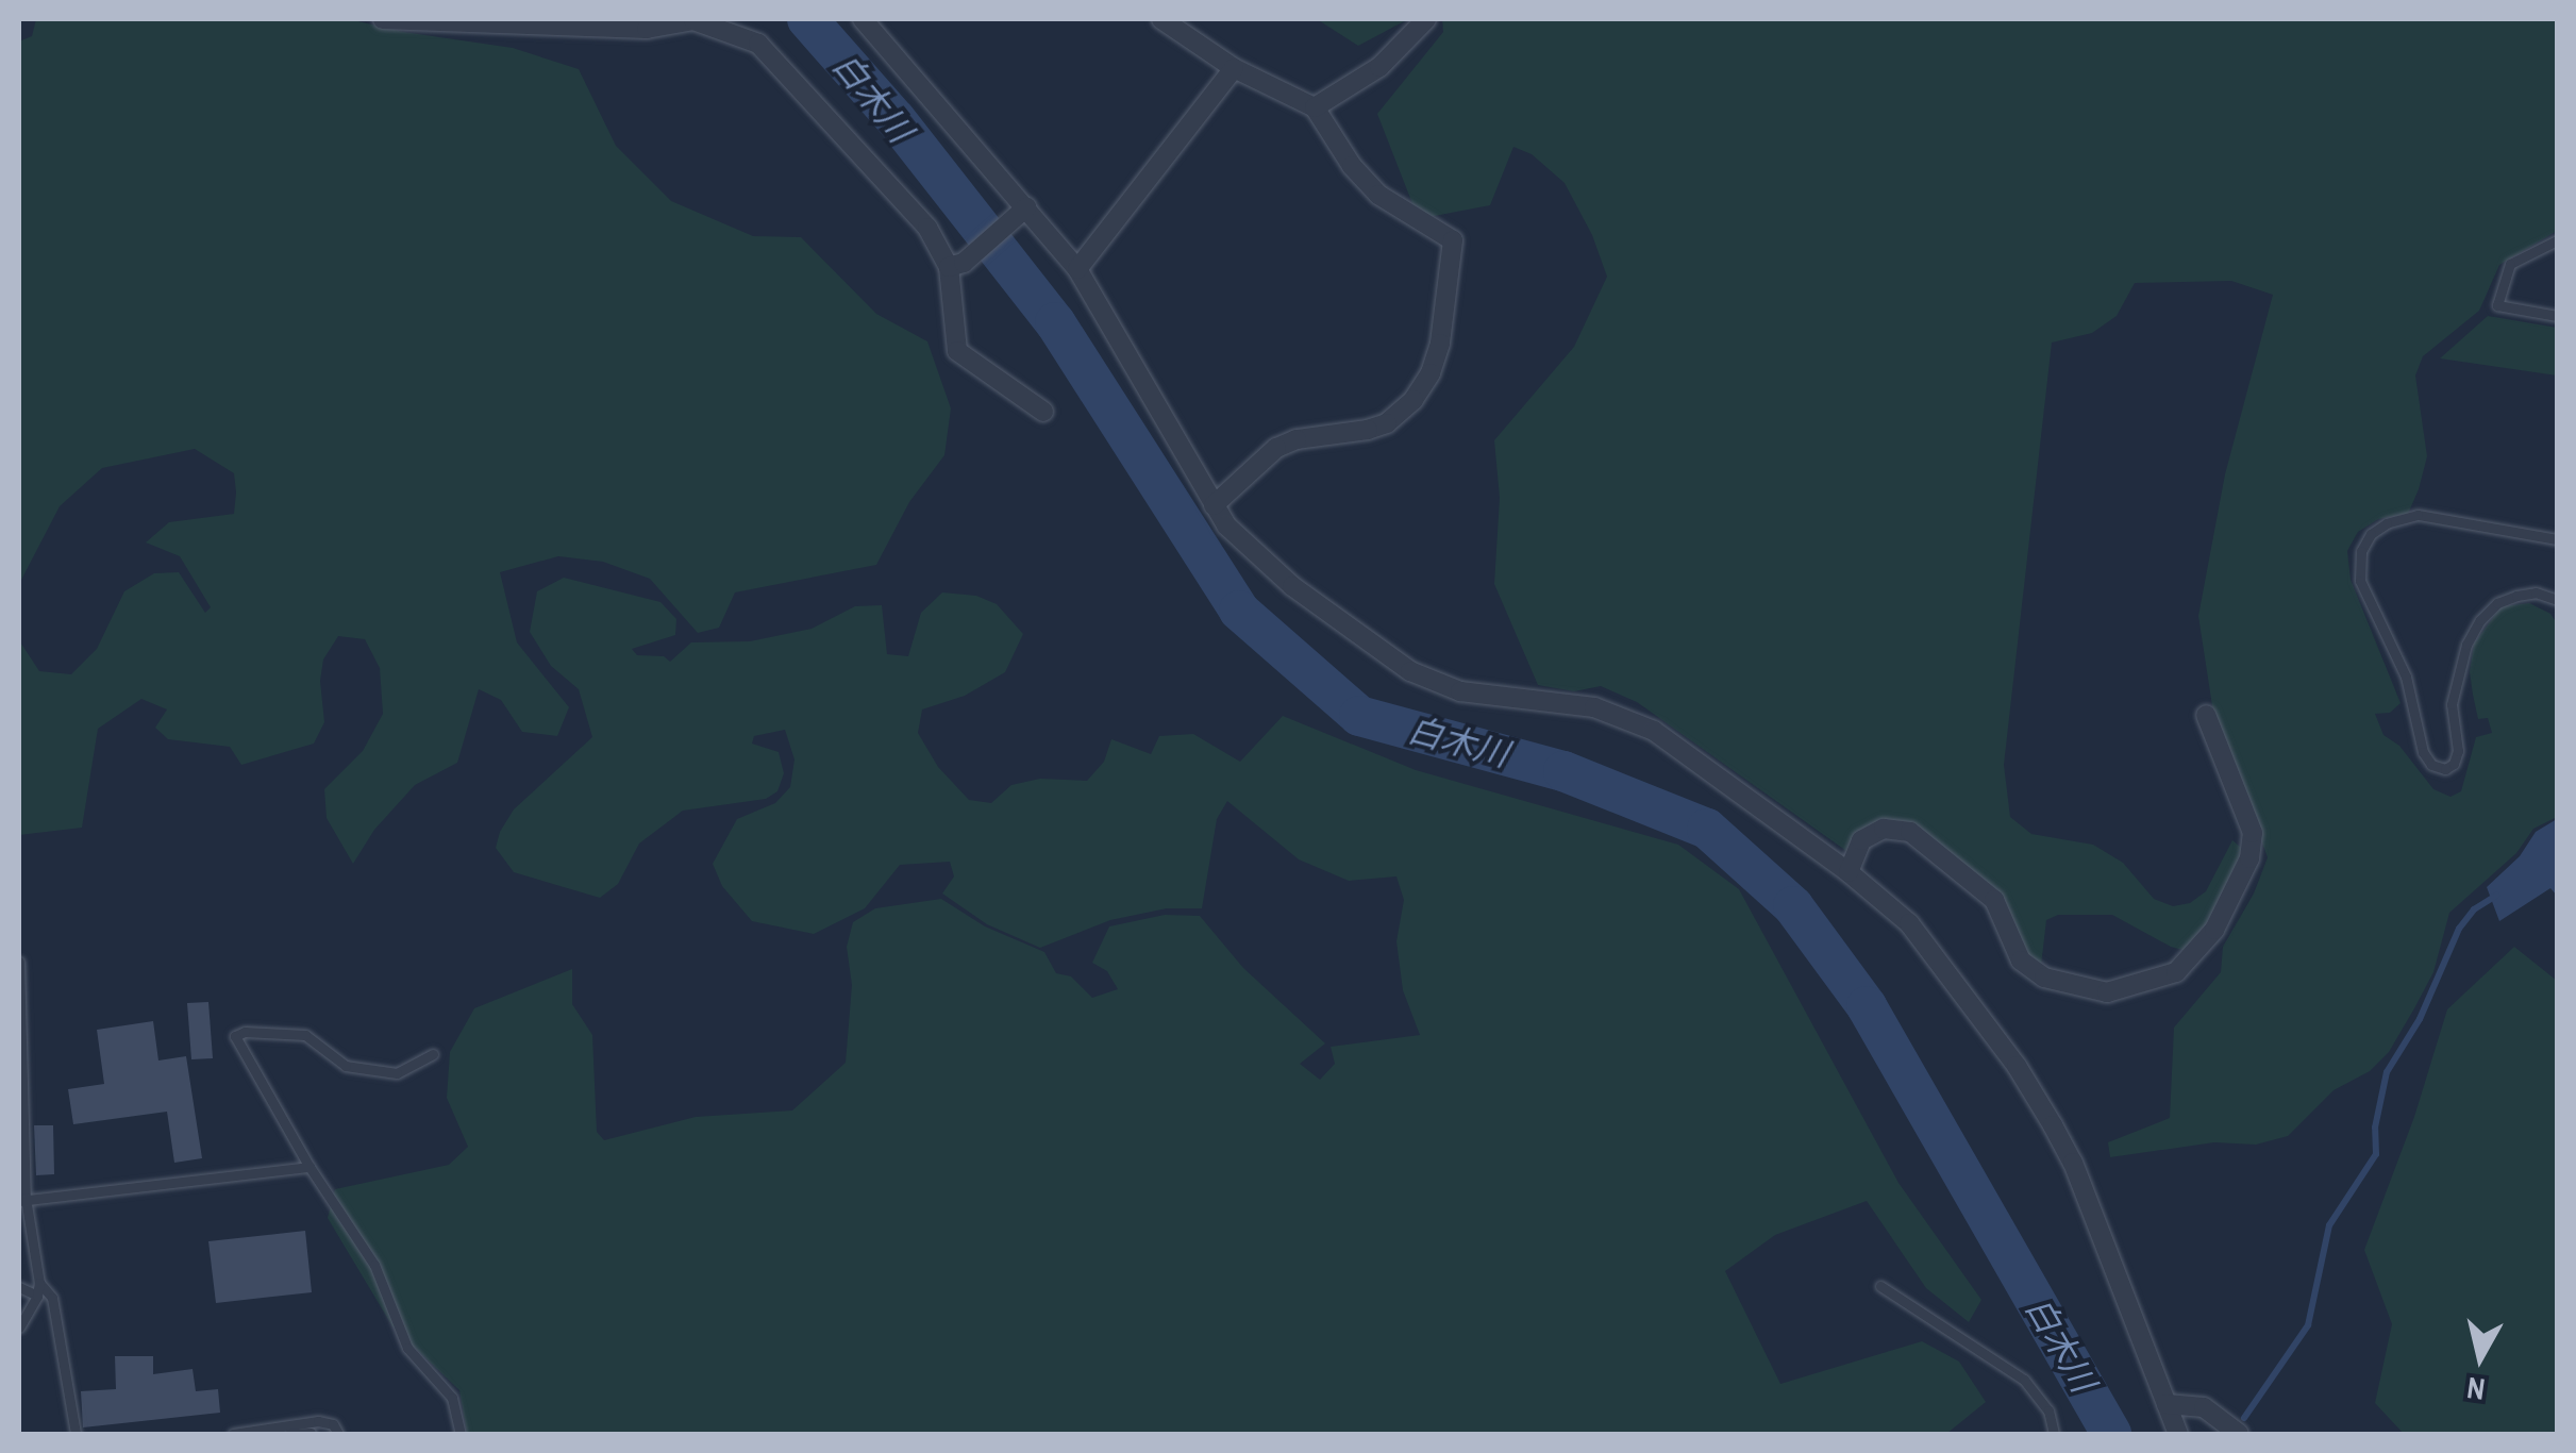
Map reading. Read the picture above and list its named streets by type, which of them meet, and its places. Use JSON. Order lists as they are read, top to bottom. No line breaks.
{"water":["白木川"],"north":"bottom"}
